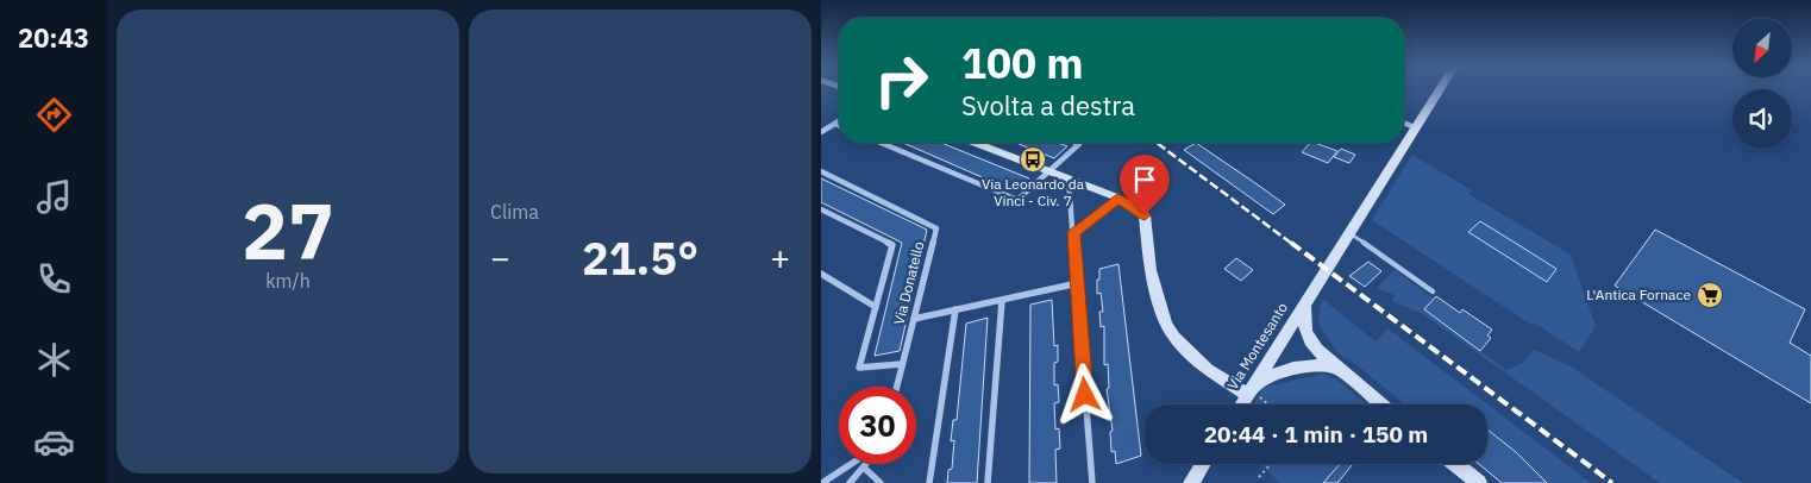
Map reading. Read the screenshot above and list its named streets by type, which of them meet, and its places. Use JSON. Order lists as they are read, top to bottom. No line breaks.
{"streets":{"street":["Via Donatello","Via Montesanto"]},"places":{"bus stop":["Via Leonardo da Vinci - Civ. 7"],"supermarket":["L'Antica Fornace"]},"north":"bottom left","page":{"tabs":"20:43","tile":[["27","km/h"],"Clima"],"turn":["100 m","Svolta a destra"],"heat":["−","21.5°","+"],"limit":"30","trip":"20:44 · 1 min · 150 m"}}
